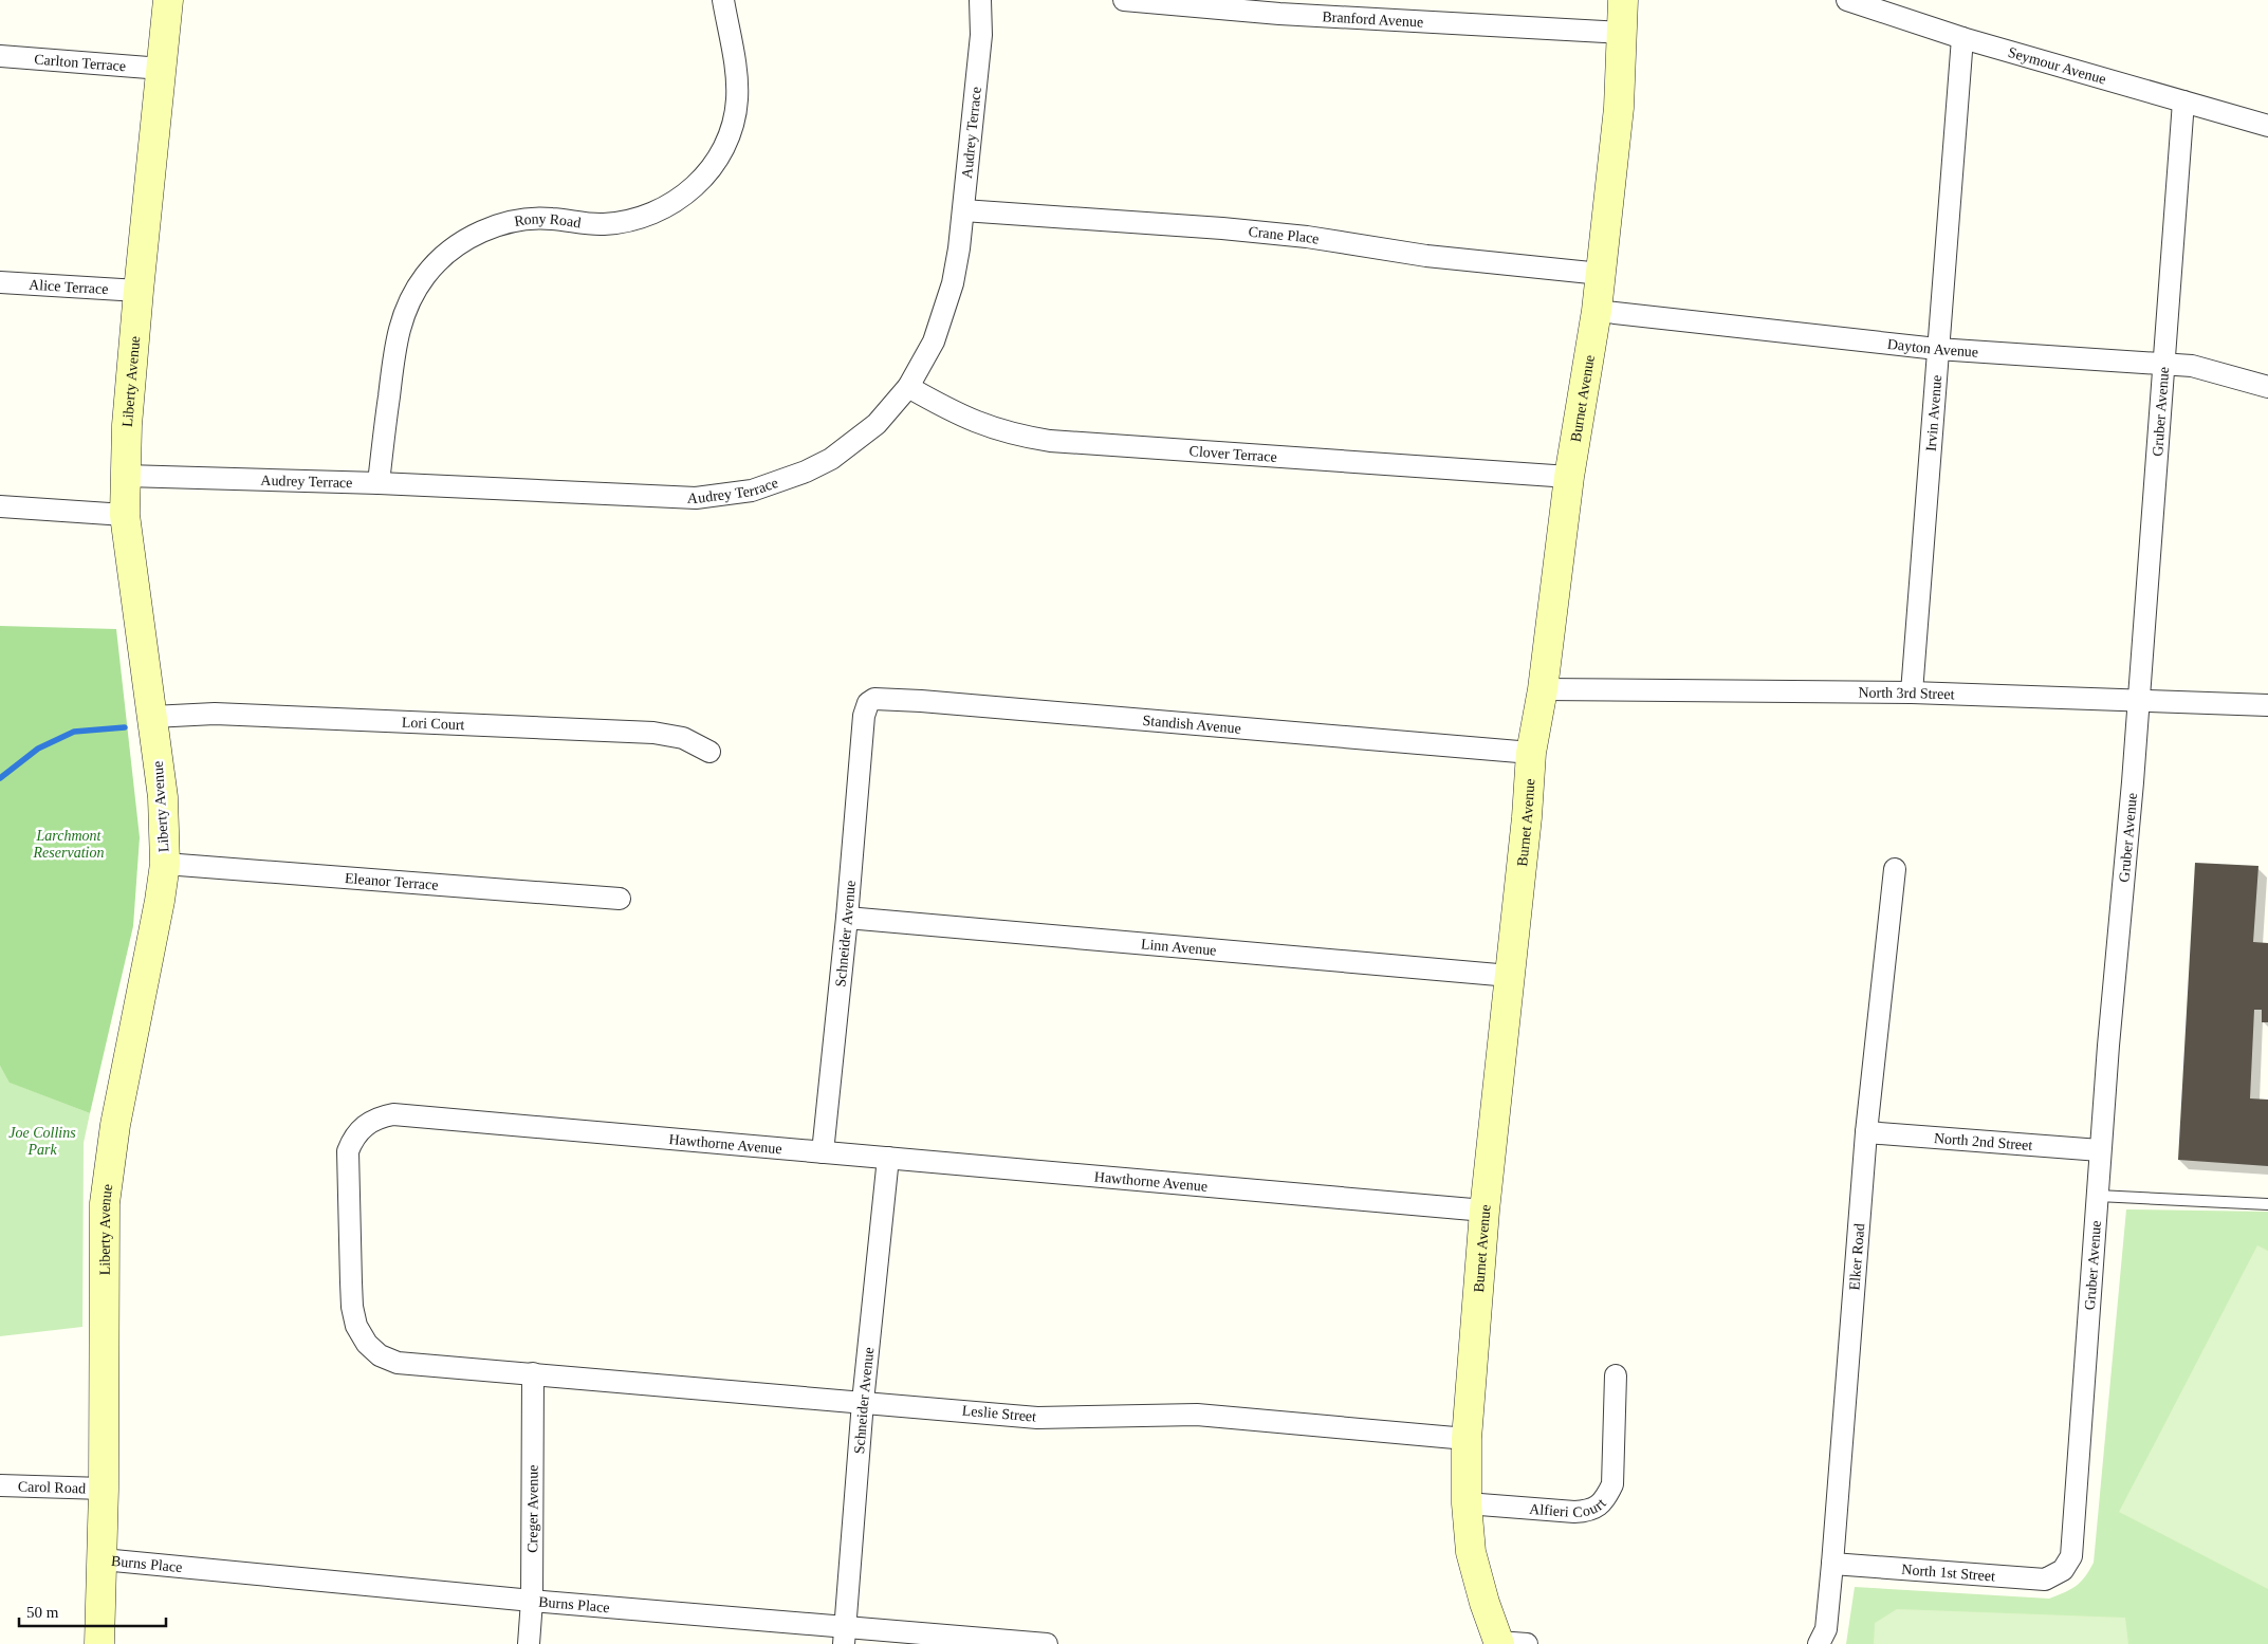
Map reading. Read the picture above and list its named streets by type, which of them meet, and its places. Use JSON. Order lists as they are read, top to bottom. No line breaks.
{"streets":{"street":["Branford Avenue","Carlton Terrace","Seymour Avenue","Audrey Terrace","Rony Road","Crane Place","Alice Terrace","Dayton Avenue","Liberty Avenue","Burnet Avenue","Gruber Avenue","Irvin Avenue","Clover Terrace","North 3rd Street","Lori Court","Standish Avenue","Eleanor Terrace","Schneider Avenue","Linn Avenue","North 2nd Street","Hawthorne Avenue","Elker Road","Leslie Street","Carol Road","Alfieri Court","Creger Avenue","Burns Place","North 1st Street"]},"crossings":[["Branford Avenue","Burnet Avenue"],["Carlton Terrace","Liberty Avenue"],["Seymour Avenue","Gruber Avenue"],["Seymour Avenue","Irvin Avenue"],["Audrey Terrace","Rony Road"],["Audrey Terrace","Crane Place"],["Audrey Terrace","Liberty Avenue"],["Audrey Terrace","Clover Terrace"],["Crane Place","Burnet Avenue"],["Alice Terrace","Liberty Avenue"],["Dayton Avenue","Burnet Avenue"],["Dayton Avenue","Gruber Avenue"],["Dayton Avenue","Irvin Avenue"],["Liberty Avenue","Lori Court"],["Liberty Avenue","Eleanor Terrace"],["Liberty Avenue","Carol Road"],["Liberty Avenue","Burns Place"],["Burnet Avenue","Clover Terrace"],["Burnet Avenue","North 3rd Street"],["Burnet Avenue","Standish Avenue"],["Burnet Avenue","Linn Avenue"],["Burnet Avenue","Hawthorne Avenue"],["Burnet Avenue","Leslie Street"],["Burnet Avenue","Alfieri Court"],["Gruber Avenue","North 3rd Street"],["Gruber Avenue","North 2nd Street"],["Gruber Avenue","North 1st Street"],["Irvin Avenue","North 3rd Street"],["Standish Avenue","Schneider Avenue"],["Schneider Avenue","Linn Avenue"],["Schneider Avenue","Hawthorne Avenue"],["Schneider Avenue","Leslie Street"],["Schneider Avenue","Burns Place"],["North 2nd Street","Elker Road"],["Hawthorne Avenue","Leslie Street"],["Hawthorne Avenue","Creger Avenue"],["Elker Road","North 1st Street"],["Leslie Street","Creger Avenue"],["Creger Avenue","Burns Place"]],"parks":["Larchmont Reservation","Joe Collins Park"],"scale_bar":"50 m"}
